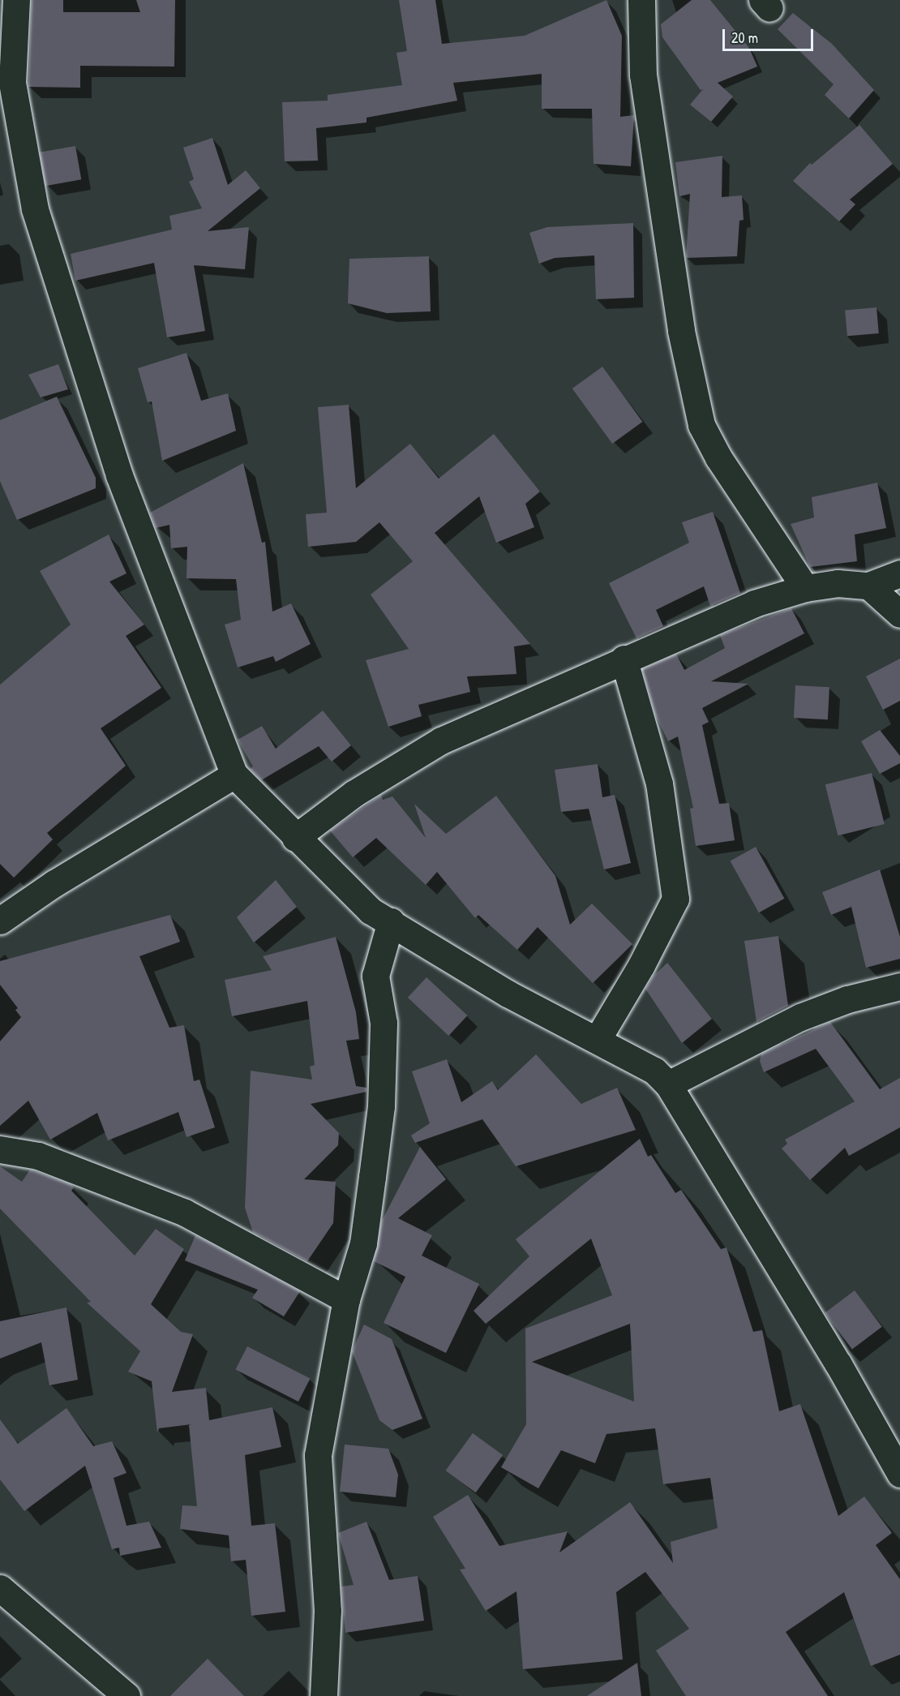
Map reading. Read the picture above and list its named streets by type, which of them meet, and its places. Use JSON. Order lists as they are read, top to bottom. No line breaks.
{"scale_bar":"20 m"}
